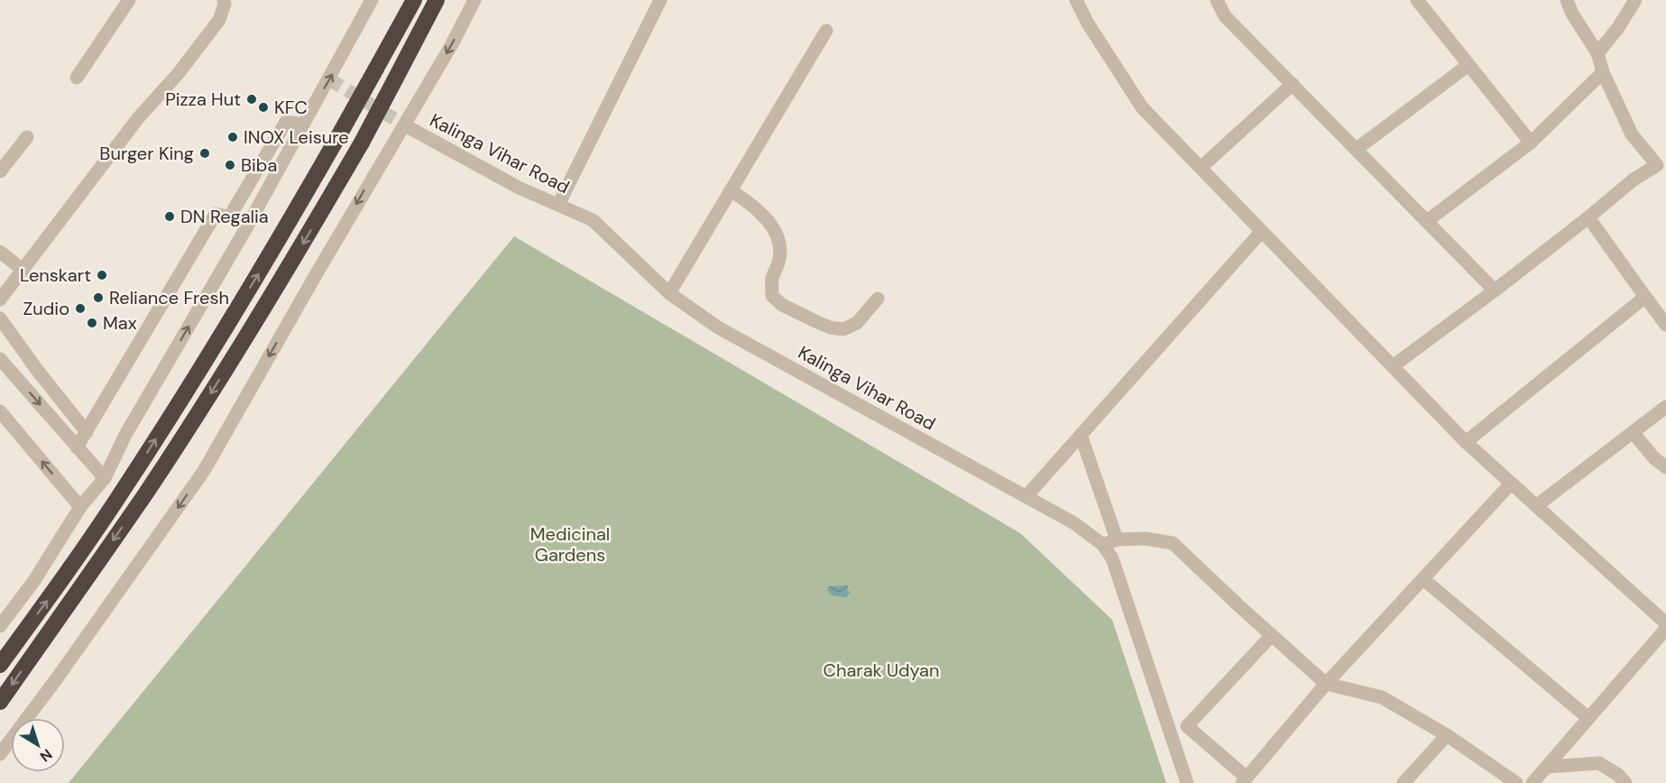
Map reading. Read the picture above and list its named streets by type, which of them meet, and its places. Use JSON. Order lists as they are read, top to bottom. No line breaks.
{"streets":{"street":["Kalinga Vihar Road"]},"parks":["Medicinal Gardens","Charak Udyan"],"places":["Pizza Hut","KFC","INOX Leisure","Burger King","Biba","DN Regalia","Lenskart","Reliance Fresh","Zudio","Max"],"north":"bottom right"}
